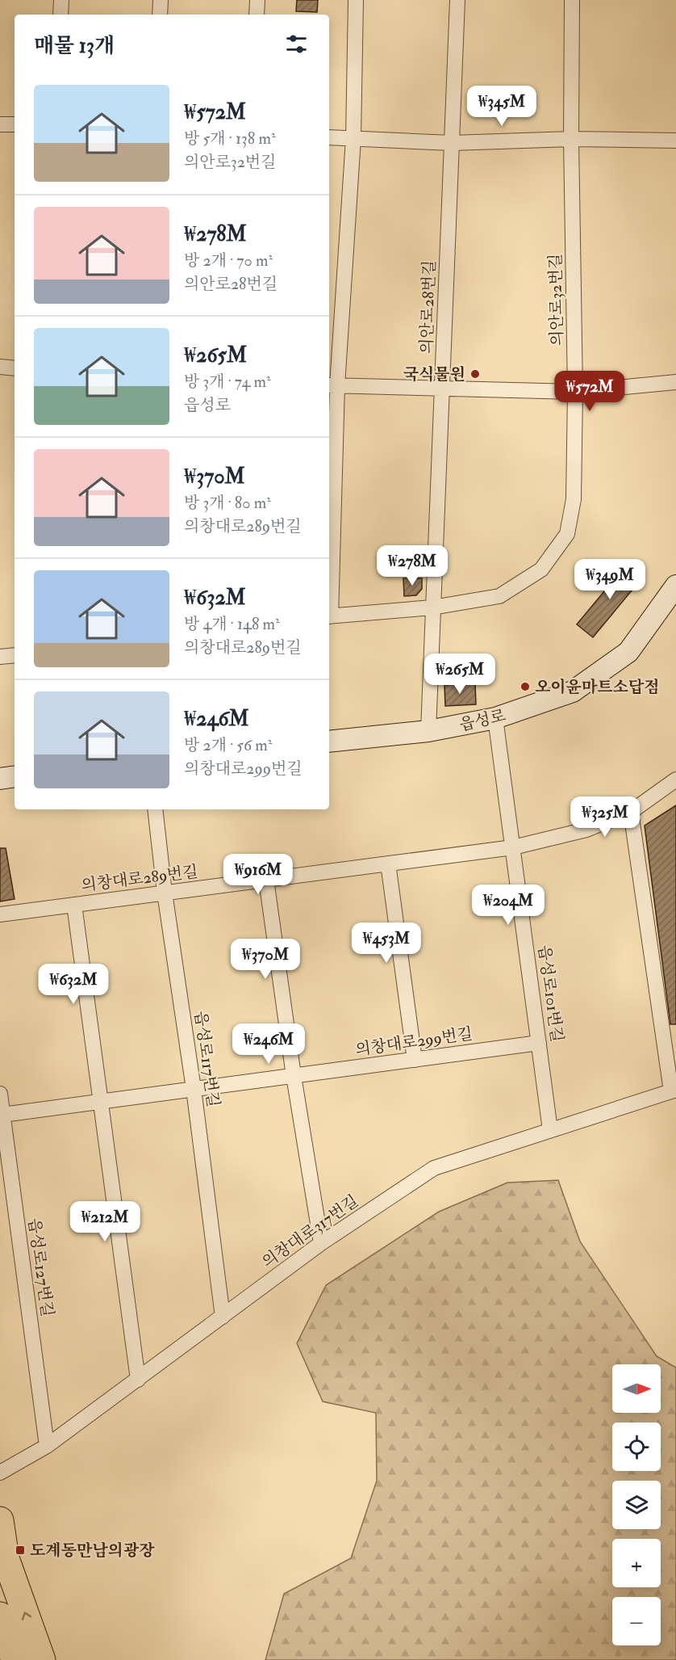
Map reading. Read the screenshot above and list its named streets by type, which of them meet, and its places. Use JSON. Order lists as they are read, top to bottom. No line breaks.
{"streets":{"main road":["읍성로"],"street":["의안로32번길","의안로28번길","의창대로289번길","읍성로101번길","의창대로299번길","읍성로117번길","의창대로317번길","읍성로127번길"]},"crossings":[["의안로32번길","의안로28번길"],["의안로28번길","읍성로"],["읍성로","읍성로101번길"],["의창대로289번길","읍성로101번길"],["의창대로289번길","의창대로299번길"],["의창대로289번길","읍성로117번길"],["읍성로101번길","의창대로299번길"],["읍성로101번길","의창대로317번길"],["의창대로299번길","읍성로117번길"],["의창대로299번길","읍성로127번길"],["읍성로117번길","의창대로317번길"],["의창대로317번길","읍성로127번길"]],"places":{"other":["국식물원","오이윤마트소답점"],"transit":["도계동만남의광장"]},"north":"right","page":{"heading":"매물 13개","list":[{"name":"₩572M","note":"방 5개 · 138 m² · 의안로32번길"},{"name":"₩278M","note":"방 2개 · 70 m² · 의안로28번길"},{"name":"₩265M","note":"방 3개 · 74 m² · 읍성로"},{"name":"₩370M","note":"방 3개 · 80 m² · 의창대로289번길"},{"name":"₩632M","note":"방 4개 · 148 m² · 의창대로289번길"},{"name":"₩246M","note":"방 2개 · 56 m² · 의창대로299번길"}],"price":["₩345M","₩572M","₩278M","₩349M","₩265M","₩325M","₩916M","₩204M","₩453M","₩370M","₩632M","₩246M","₩212M"],"map_buttons":["+","−"]}}
